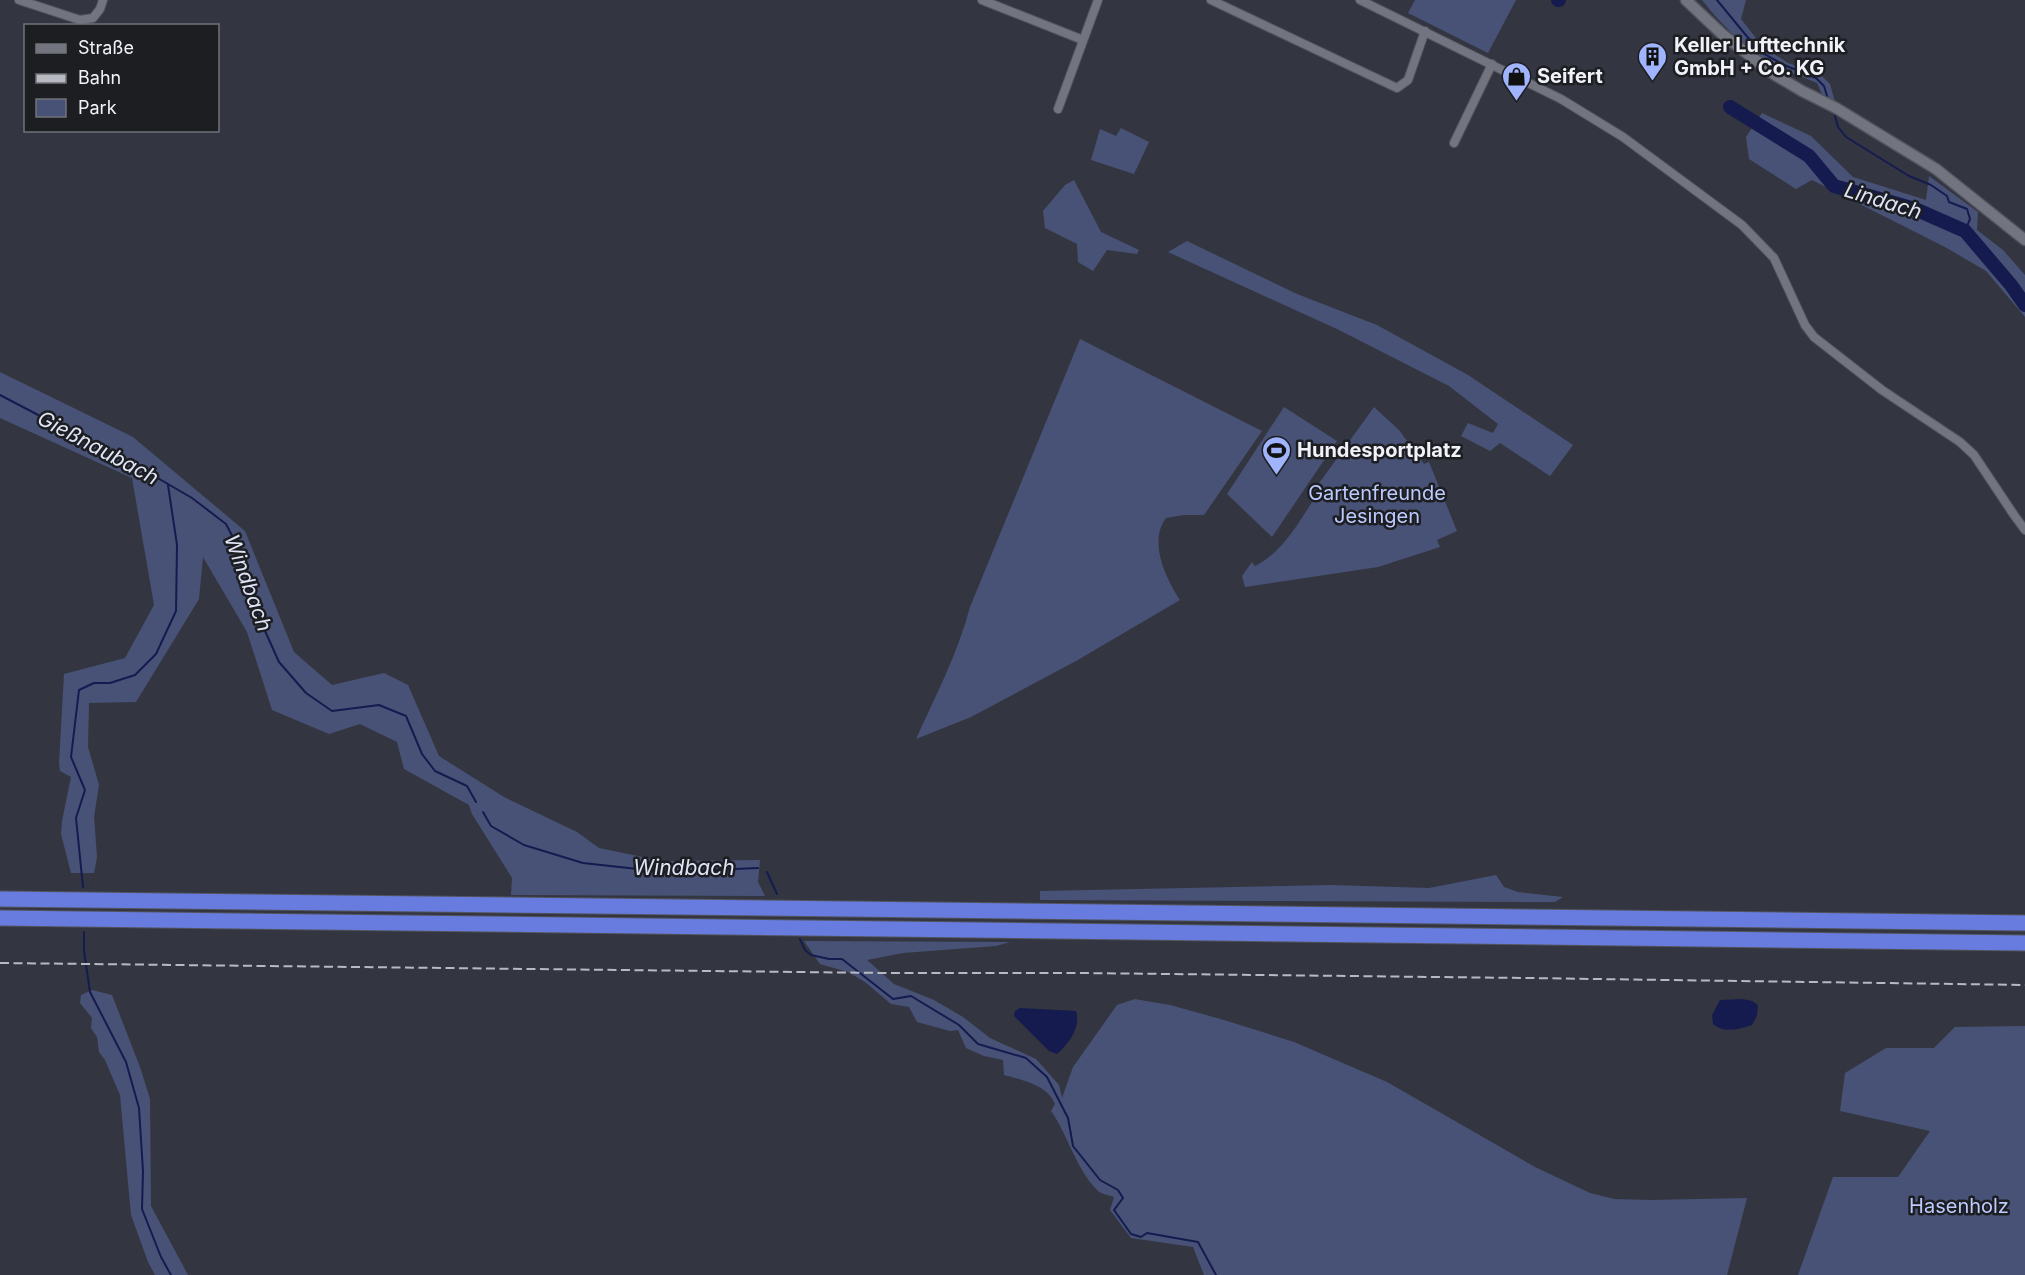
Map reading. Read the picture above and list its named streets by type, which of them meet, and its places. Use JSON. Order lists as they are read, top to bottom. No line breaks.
{"water":["Lindach","Gießnaubach","Windbach"],"parks":["Gartenfreunde Jesingen","Hasenholz"],"places":{"building":["Keller Lufttechnik GmbH + Co. KG"],"shop":["Seifert"],"sports":["Hundesportplatz"]},"legend":["Straße","Bahn","Park"]}
